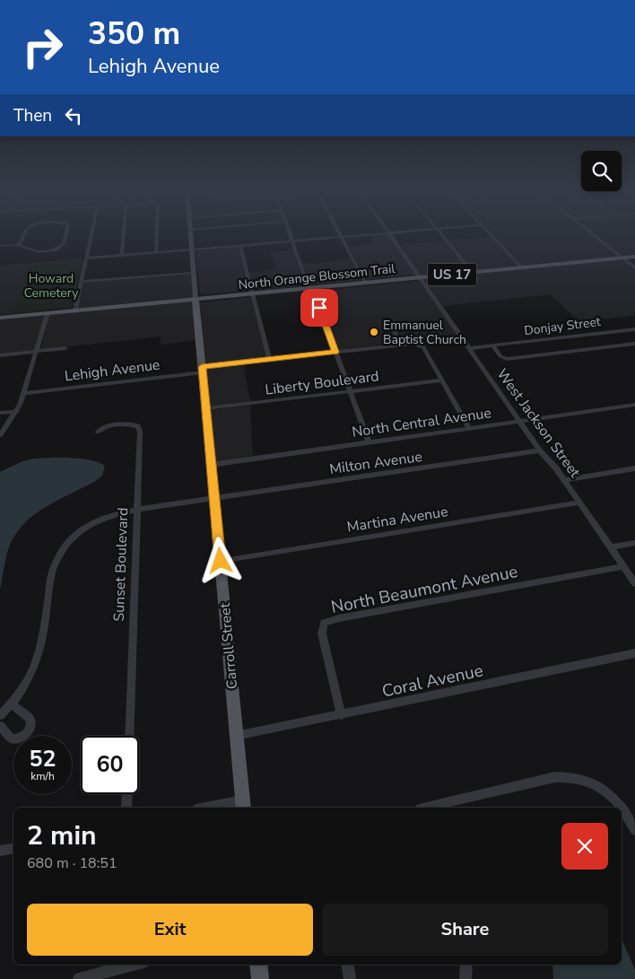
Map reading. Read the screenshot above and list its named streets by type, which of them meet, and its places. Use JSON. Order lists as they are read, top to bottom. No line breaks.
{"streets":{"main road":["US 17","North Orange Blossom Trail","Carroll Street"],"street":["Donjay Street","Lehigh Avenue","Liberty Boulevard","North Central Avenue","West Jackson Street","Milton Avenue","Martina Avenue","Sunset Boulevard","North Beaumont Avenue","Coral Avenue"]},"crossings":[["North Orange Blossom Trail","West Jackson Street"],["North Orange Blossom Trail","Carroll Street"],["Donjay Street","West Jackson Street"],["Lehigh Avenue","Liberty Boulevard"],["Lehigh Avenue","Carroll Street"],["Liberty Boulevard","Carroll Street"],["North Central Avenue","West Jackson Street"],["North Central Avenue","Carroll Street"],["West Jackson Street","Milton Avenue"],["West Jackson Street","Martina Avenue"],["West Jackson Street","North Beaumont Avenue"],["Milton Avenue","Sunset Boulevard"],["Milton Avenue","Carroll Street"],["Martina Avenue","Carroll Street"],["North Beaumont Avenue","Coral Avenue"],["Carroll Street","Coral Avenue"]],"parks":["Howard Cemetery"],"places":["Emmanuel Baptist Church"],"page":{"turn":["350 m","Lehigh Avenue"],"then":"Then","speed":"52 km/h","limit":"60","heading":["2 min","680 m · 18:51"],"buttons":["Exit","Share"]}}
